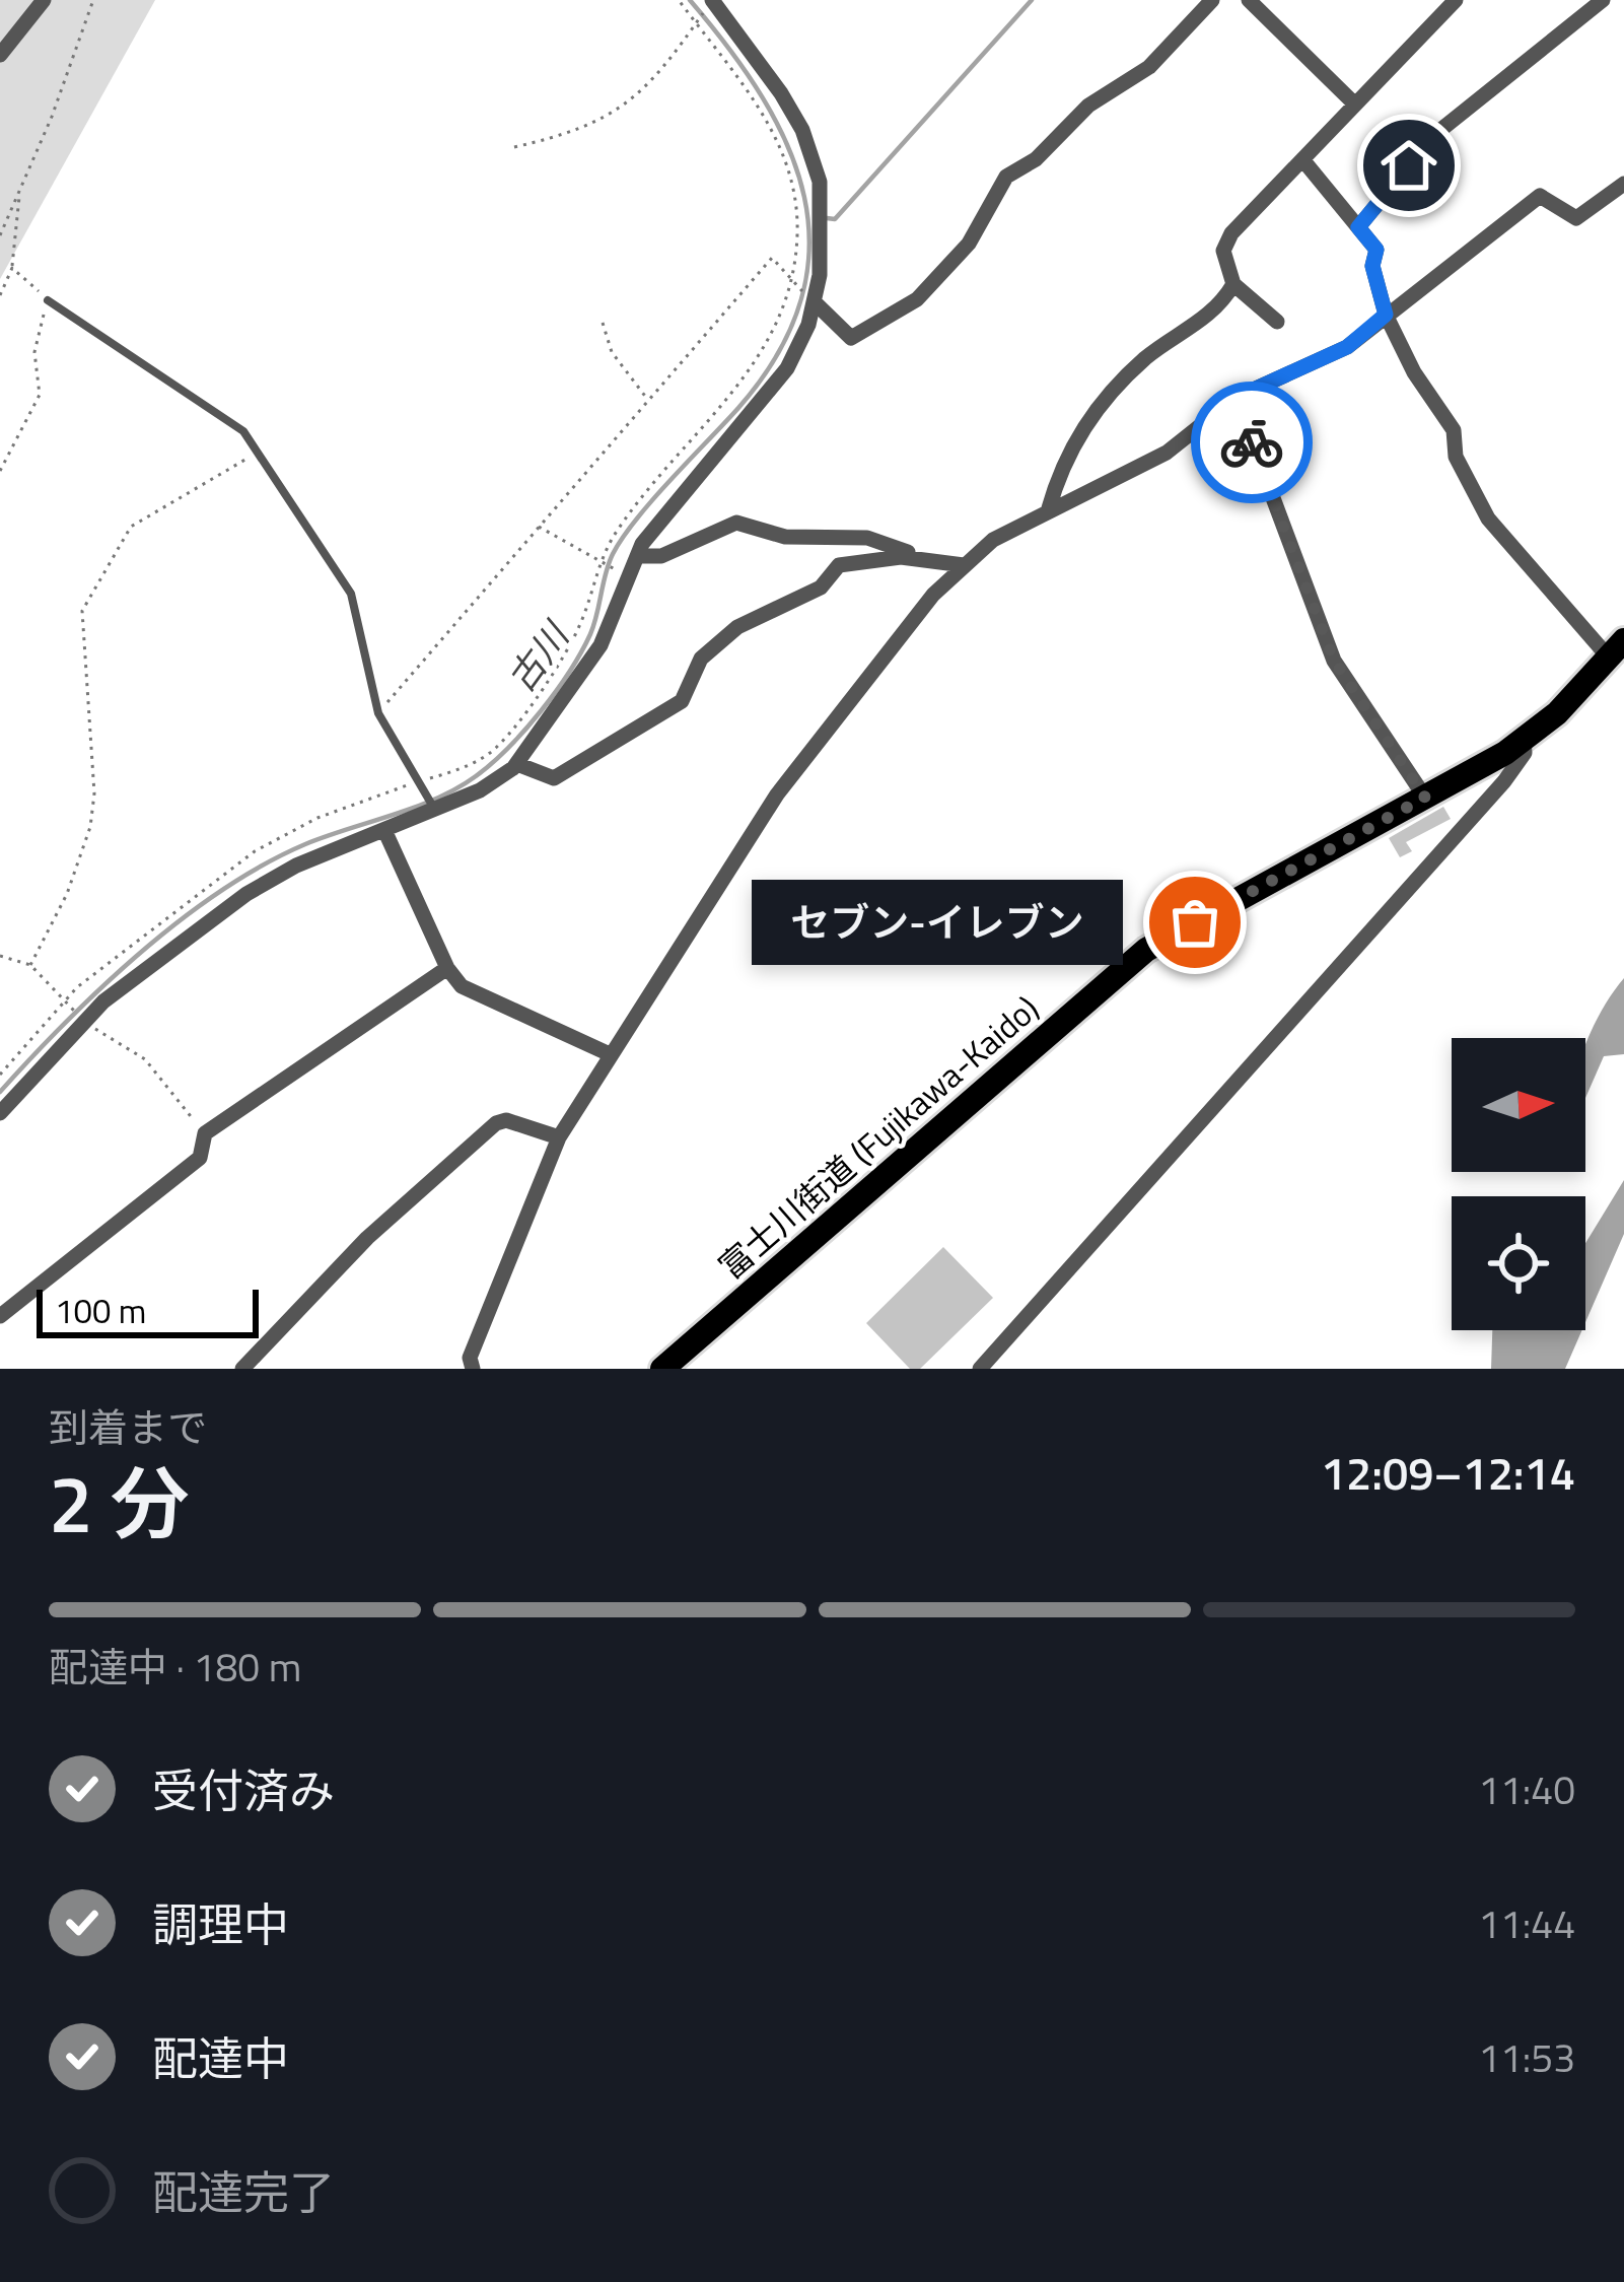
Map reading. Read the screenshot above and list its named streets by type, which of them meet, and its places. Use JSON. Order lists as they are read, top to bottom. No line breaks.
{"streets":{"main road":["富士川街道 (Fujikawa-Kaido)"]},"water":["古川"],"places":["セブン-イレブン"],"scale_bar":"100 m","north":"right","page":{"bubble":"セブン-イレブン","scale":"100 m","heading":["2 分","到着まで","12:09–12:14"],"bar":"配達中 · 180 m","list":[["受付済み","11:40"],["調理中","11:44"],["配達中","11:53"],"配達完了"]}}
